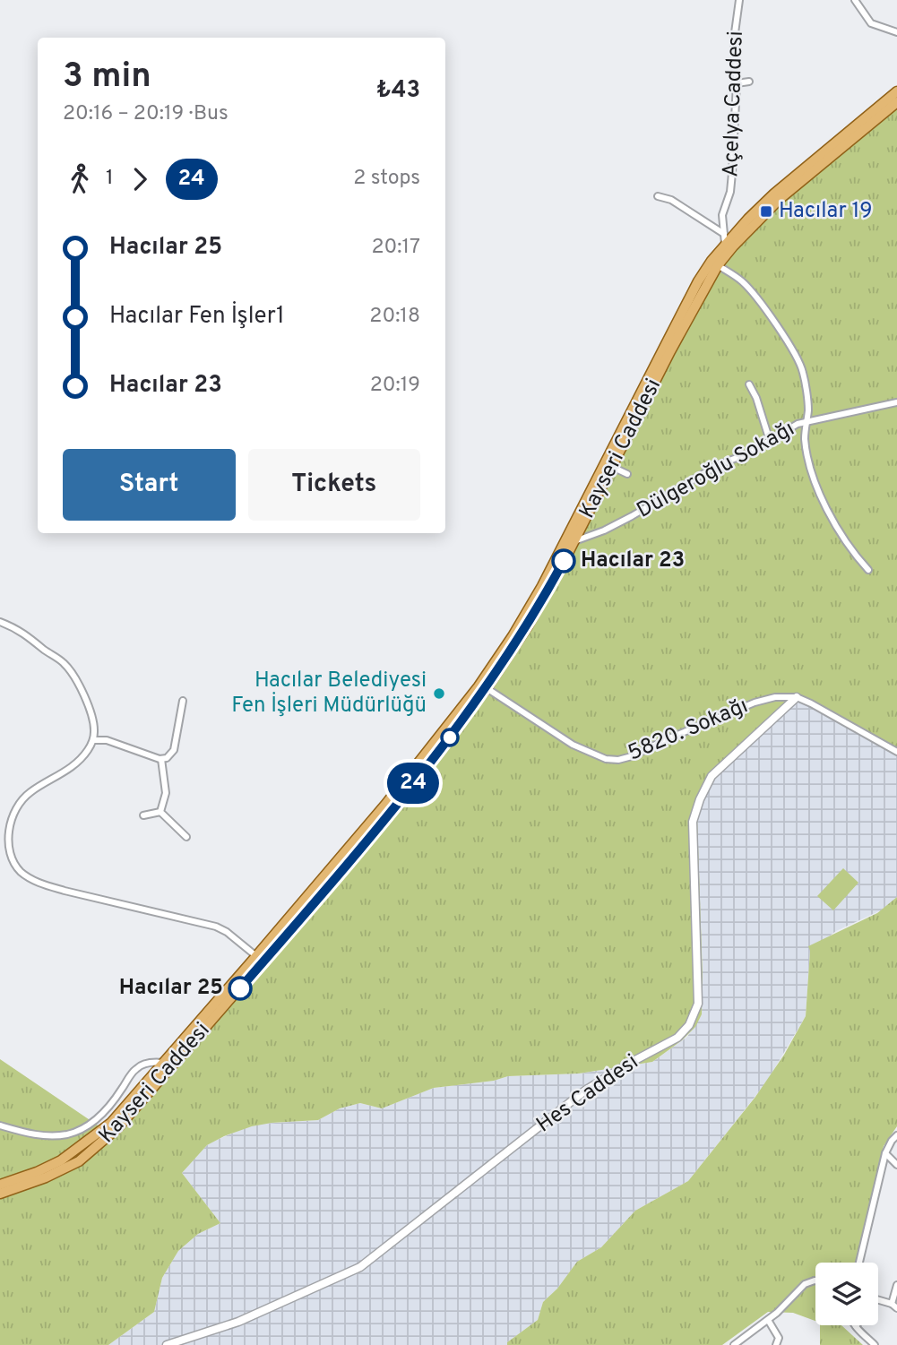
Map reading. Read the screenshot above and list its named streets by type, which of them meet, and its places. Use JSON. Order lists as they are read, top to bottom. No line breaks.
{"streets":{"main road":["Kayseri Caddesi"],"street":["Açelya Caddesi","Dülgeroğlu Sokağı","5820. Sokağı","Hes Caddesi"]},"crossings":[["Açelya Caddesi","Kayseri Caddesi"],["Kayseri Caddesi","Dülgeroğlu Sokağı"],["Kayseri Caddesi","5820. Sokağı"],["5820. Sokağı","Hes Caddesi"]],"places":{"transit":["Hacılar 19"],"other":["Hacılar 23","Hacılar Belediyesi Fen İşleri Müdürlüğü","Hacılar 25"]},"lines":["bus line 24"],"page":{"on_map":"24","heading":["3 min","20:16 – 20:19 · Bus","₺43"],"legs":["1","24","2 stops"],"list":[{"name":"Hacılar 25","value":"20:17"},{"name":"Hacılar Fen İşler1","value":"20:18"},{"name":"Hacılar 23","value":"20:19"}],"buttons":["Start","Tickets"]}}
